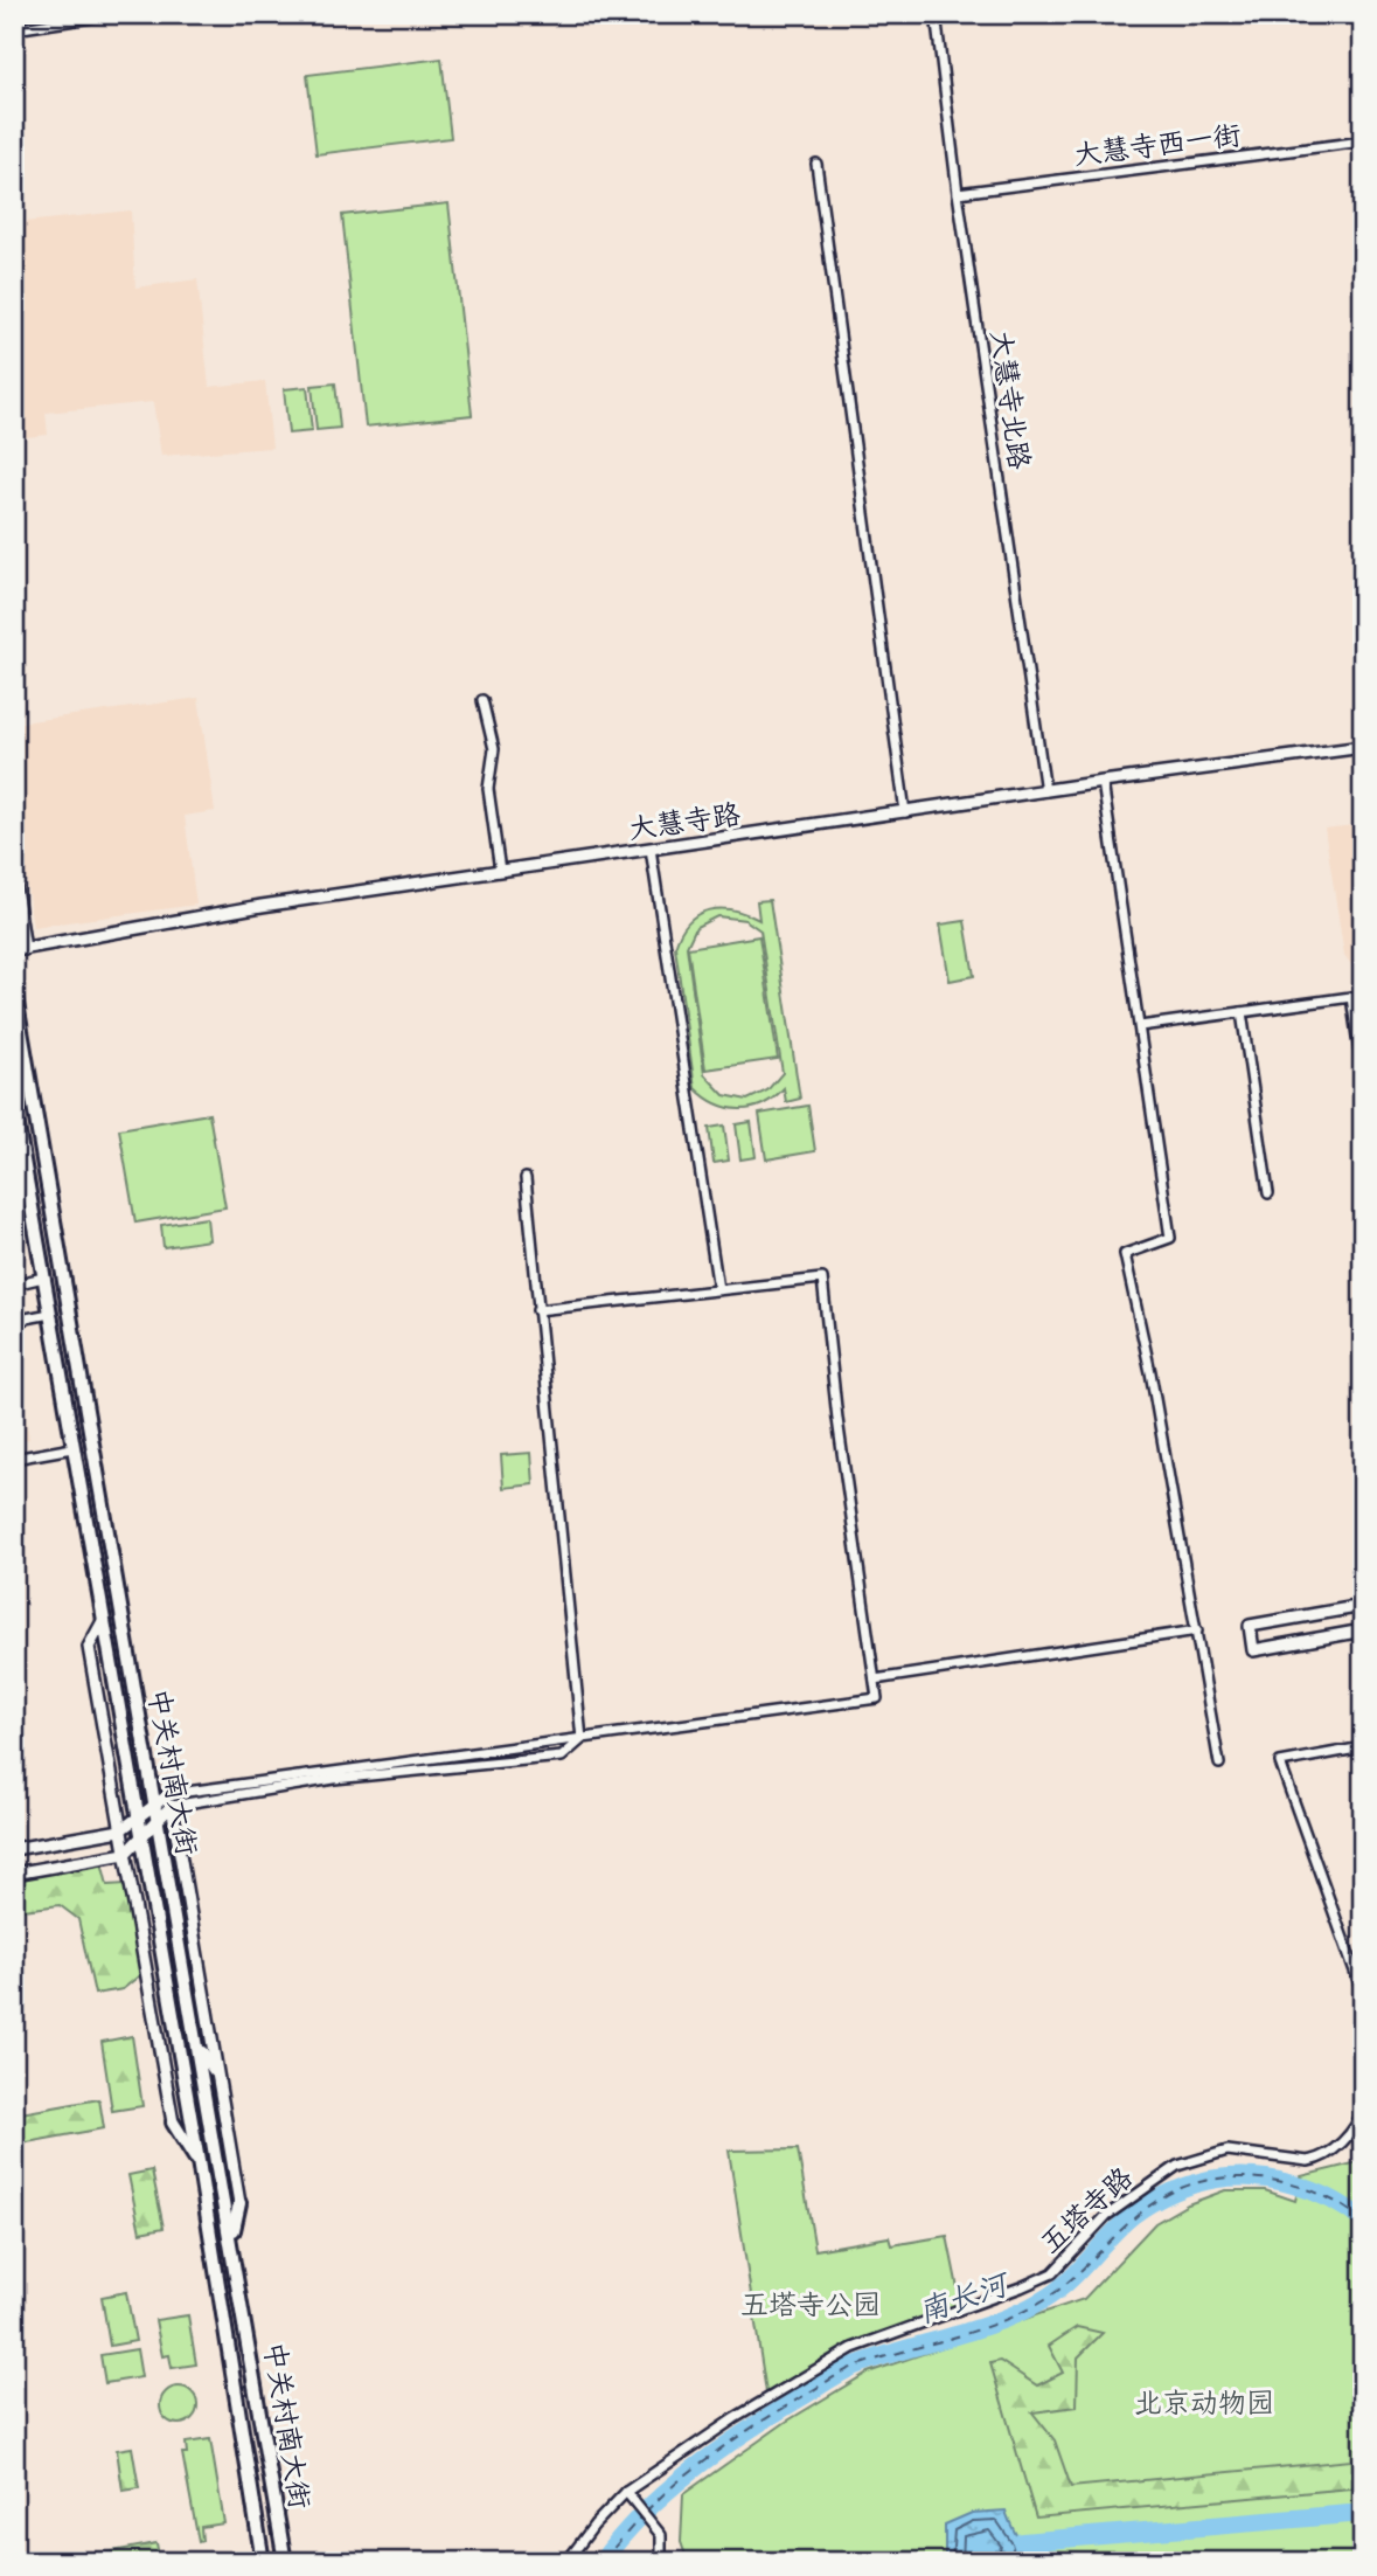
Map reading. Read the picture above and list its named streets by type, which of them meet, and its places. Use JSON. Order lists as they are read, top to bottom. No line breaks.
{"streets":{"main road":["中关村南大街"],"street":["大慧寺西一街","大慧寺北路","大慧寺路","五塔寺路"]},"crossings":[["大慧寺西一街","大慧寺北路"],["大慧寺北路","大慧寺路"]],"water":["南长河"],"parks":["五塔寺公园","北京动物园"]}
